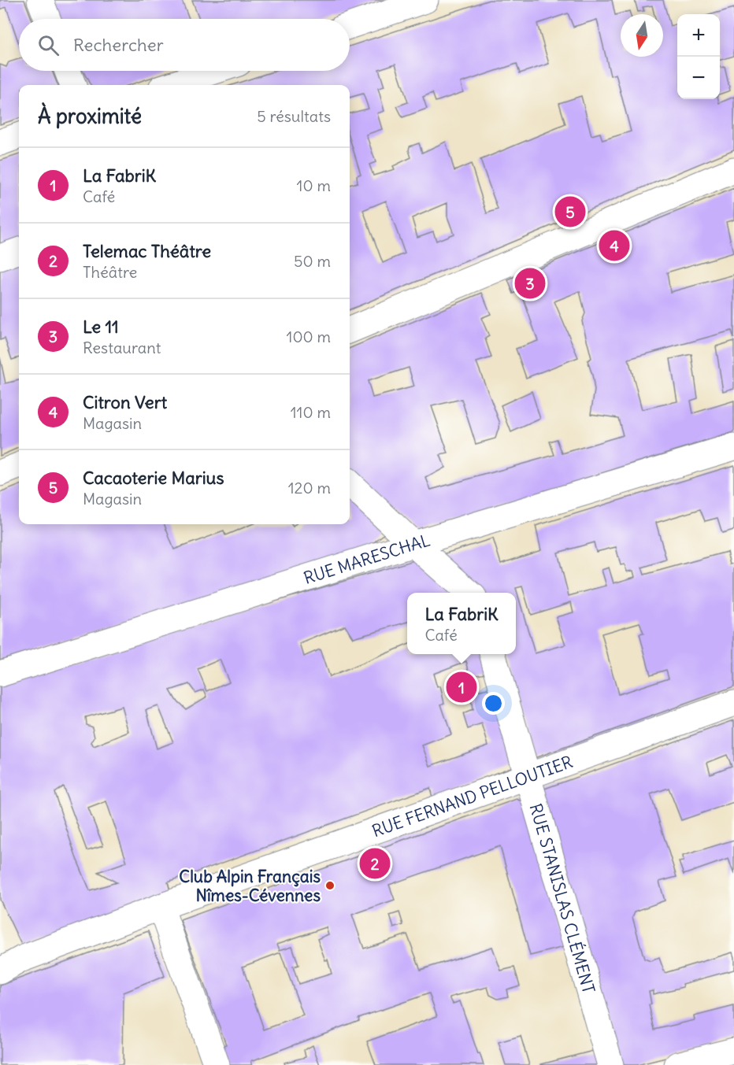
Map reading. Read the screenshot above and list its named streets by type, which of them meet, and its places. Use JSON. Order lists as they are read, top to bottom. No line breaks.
{"streets":{"street":["RUE MARESCHAL","RUE FERNAND PELLOUTIER","RUE STANISLAS CLÉMENT"]},"crossings":[["RUE FERNAND PELLOUTIER","RUE STANISLAS CLÉMENT"]],"places":["Club Alpin Français Nîmes-Cévennes"],"north":"bottom","page":{"map_buttons":["+","−"],"search":"Rechercher","heading":["À proximité","5 résultats"],"list":[{"mark":"1","name":"La FabriK","note":"Café","value":"10 m"},{"mark":"2","name":"Telemac Théâtre","note":"Théâtre","value":"50 m"},{"mark":"3","name":"Le 11","note":"Restaurant","value":"100 m"},{"mark":"4","name":"Citron Vert","note":"Magasin","value":"110 m"},{"mark":"5","name":"Cacaoterie Marius","note":"Magasin","value":"120 m"}],"pins":["5","4","3","1","2"],"popup":["La FabriK","Café"]}}
